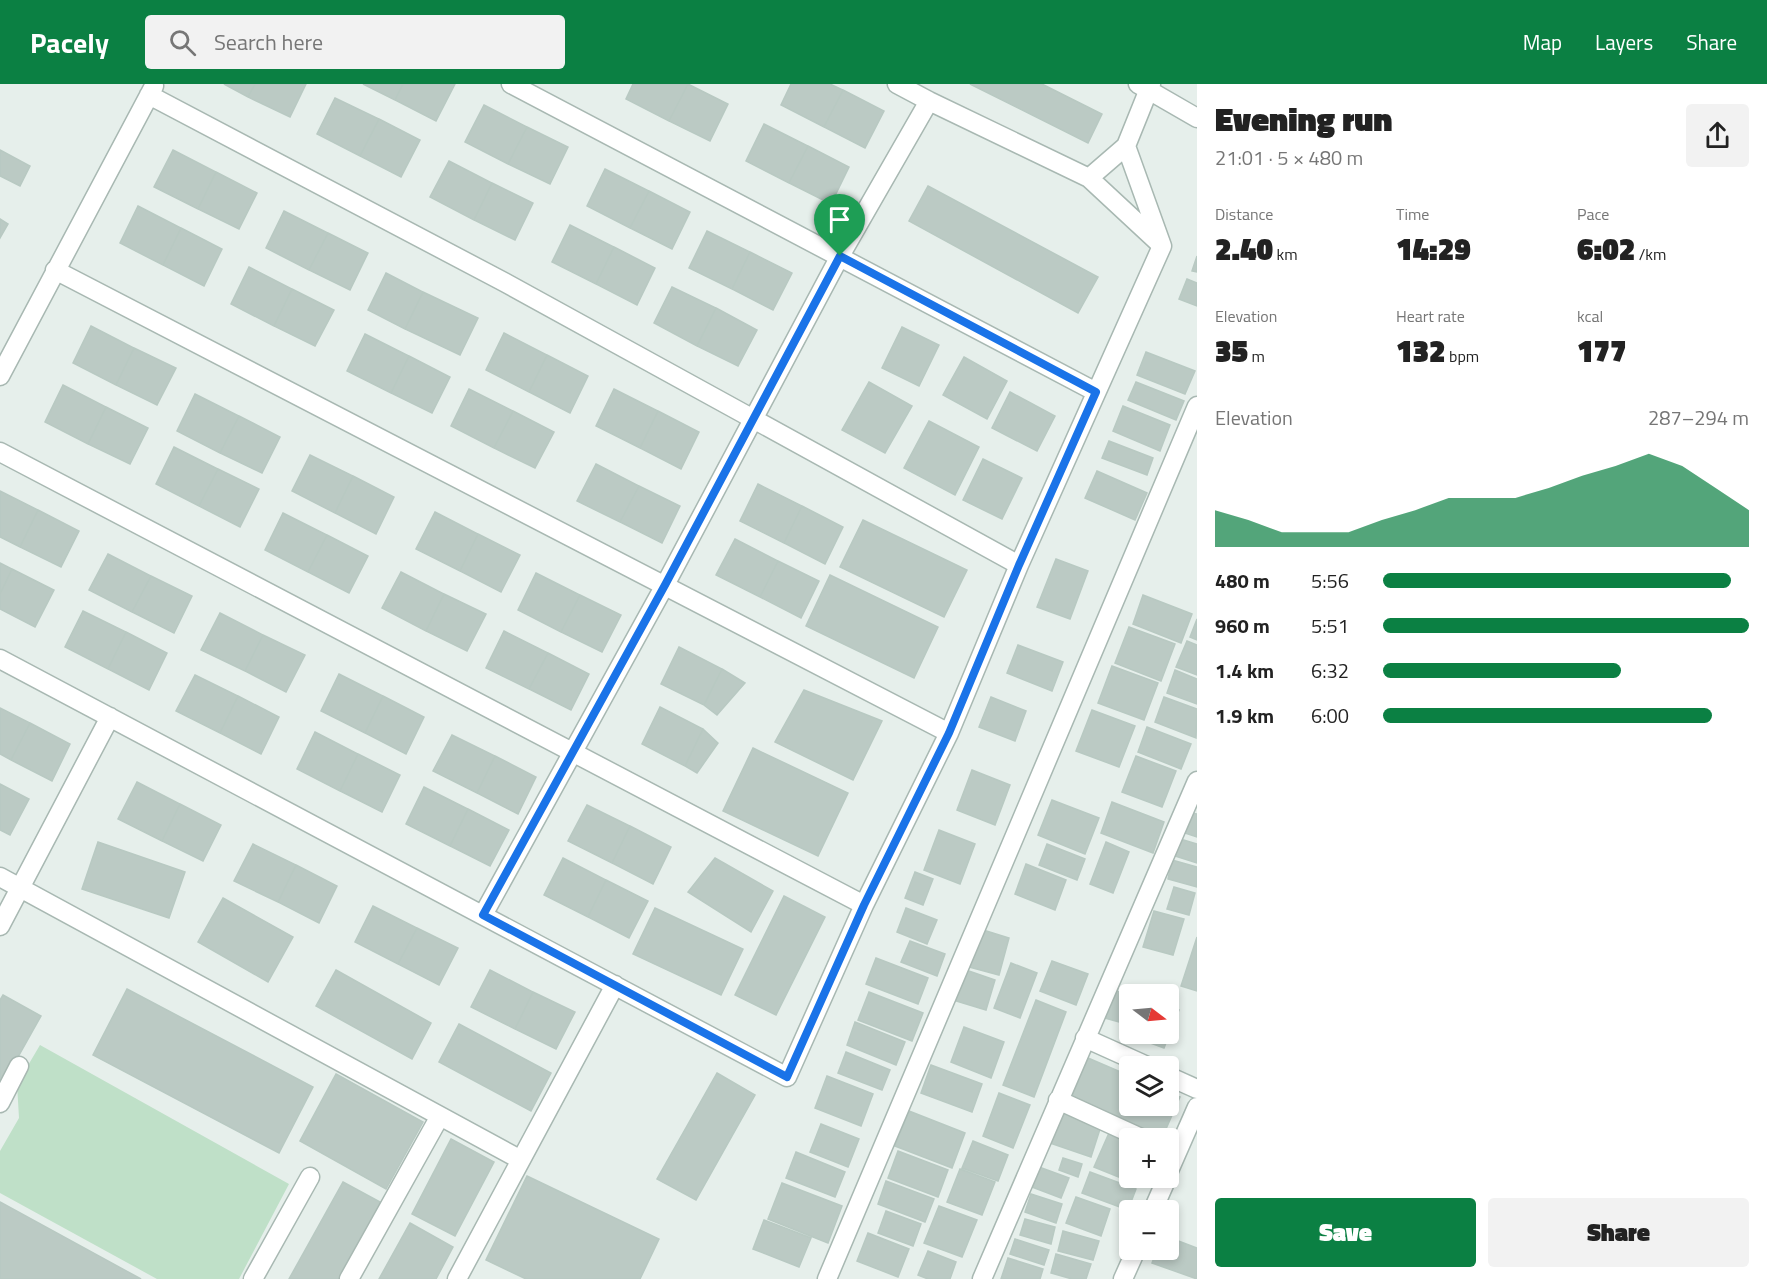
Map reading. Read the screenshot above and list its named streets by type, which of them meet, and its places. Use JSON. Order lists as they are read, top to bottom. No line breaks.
{"north":"right","page":{"header":"Pacely","search":"Search here","nav":["Map","Layers","Share"],"heading":["Evening run","21:01 · 5 × 480 m"],"stats":[["Distance","2.40 km"],["Time","14:29"],["Pace","6:02 /km"],["Elevation","35 m"],["Heart rate","132 bpm"],["kcal","177"]],"chart":["Elevation","287–294 m"],"list":[{"name":"480 m","note":"5:56"},{"name":"960 m","note":"5:51"},{"name":"1.4 km","note":"6:32"},{"name":"1.9 km","note":"6:00"}],"map_buttons":["+","−"],"buttons":["Save","Share"]}}
